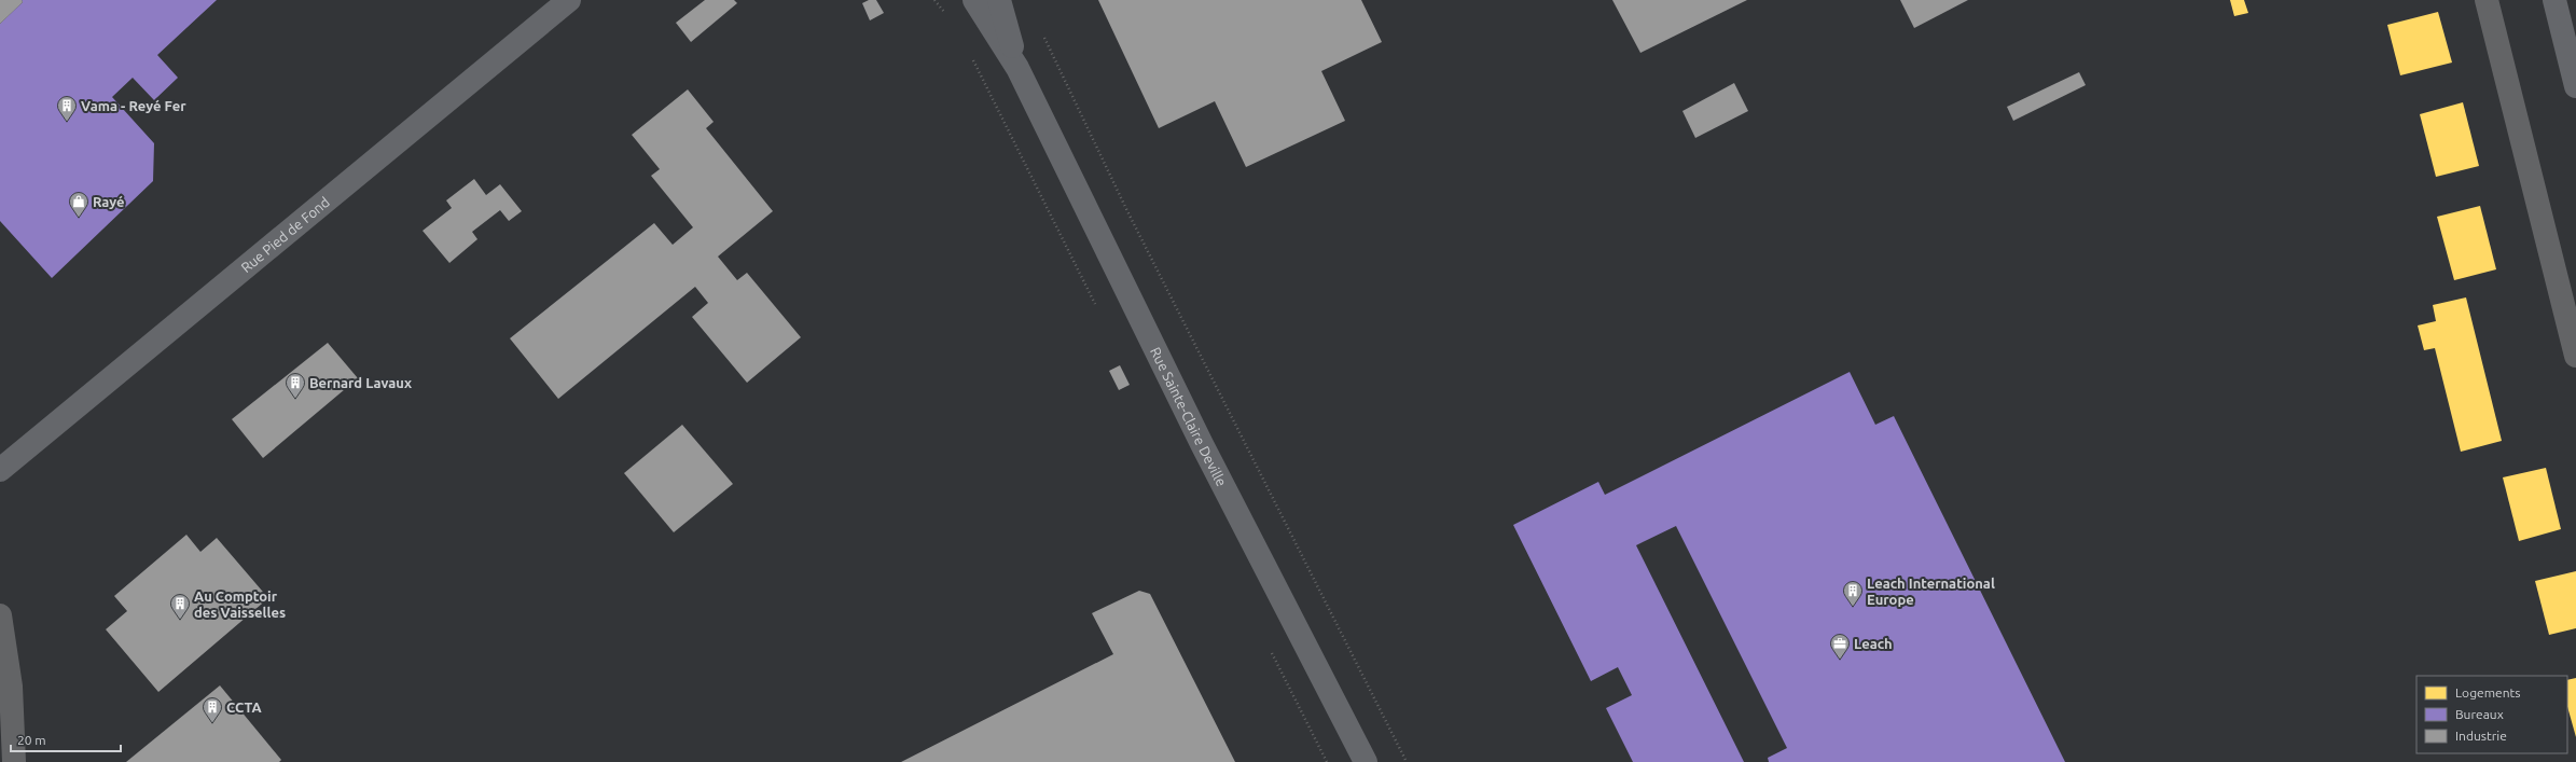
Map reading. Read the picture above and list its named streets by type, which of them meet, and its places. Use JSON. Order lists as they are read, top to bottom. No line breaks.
{"streets":{"main road":["Rue Pied de Fond","Rue Sainte-Claire Deville"]},"places":{"building":["Vama - Reyé Fer","Bernard Lavaux","Leach International Europe","Au Comptoir des Vaisselles","CCTA"],"shop":["Rayé"],"office":["Leach"]},"legend":["Logements","Bureaux","Industrie"],"scale_bar":"20 m"}
